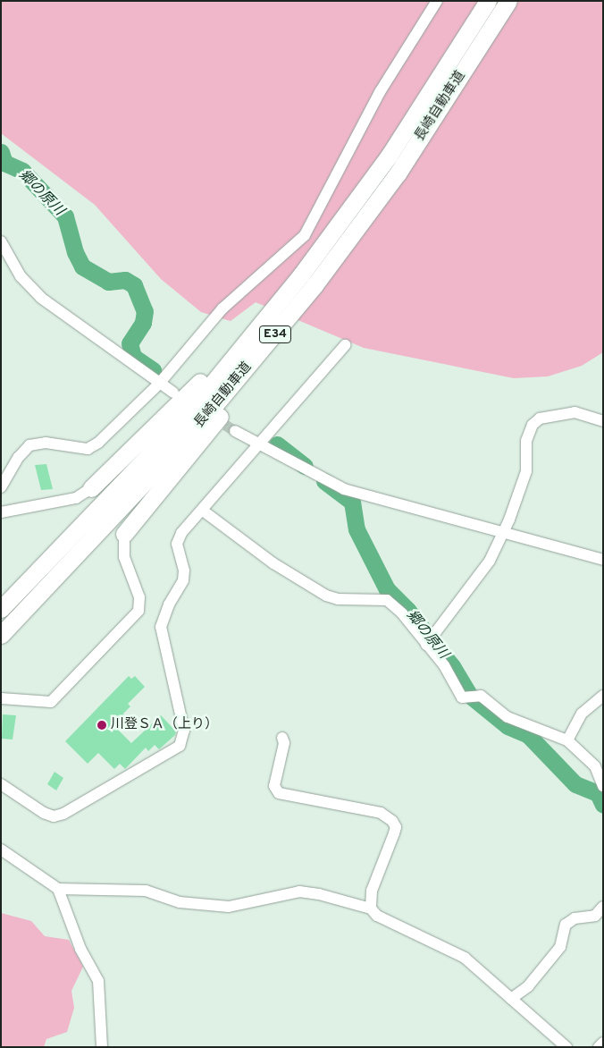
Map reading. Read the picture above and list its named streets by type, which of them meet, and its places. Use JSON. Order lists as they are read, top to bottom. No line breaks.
{"streets":{"highway":["長崎自動車道","E34"]},"water":["郷の原川"],"places":["川登ＳＡ（上り）"]}
